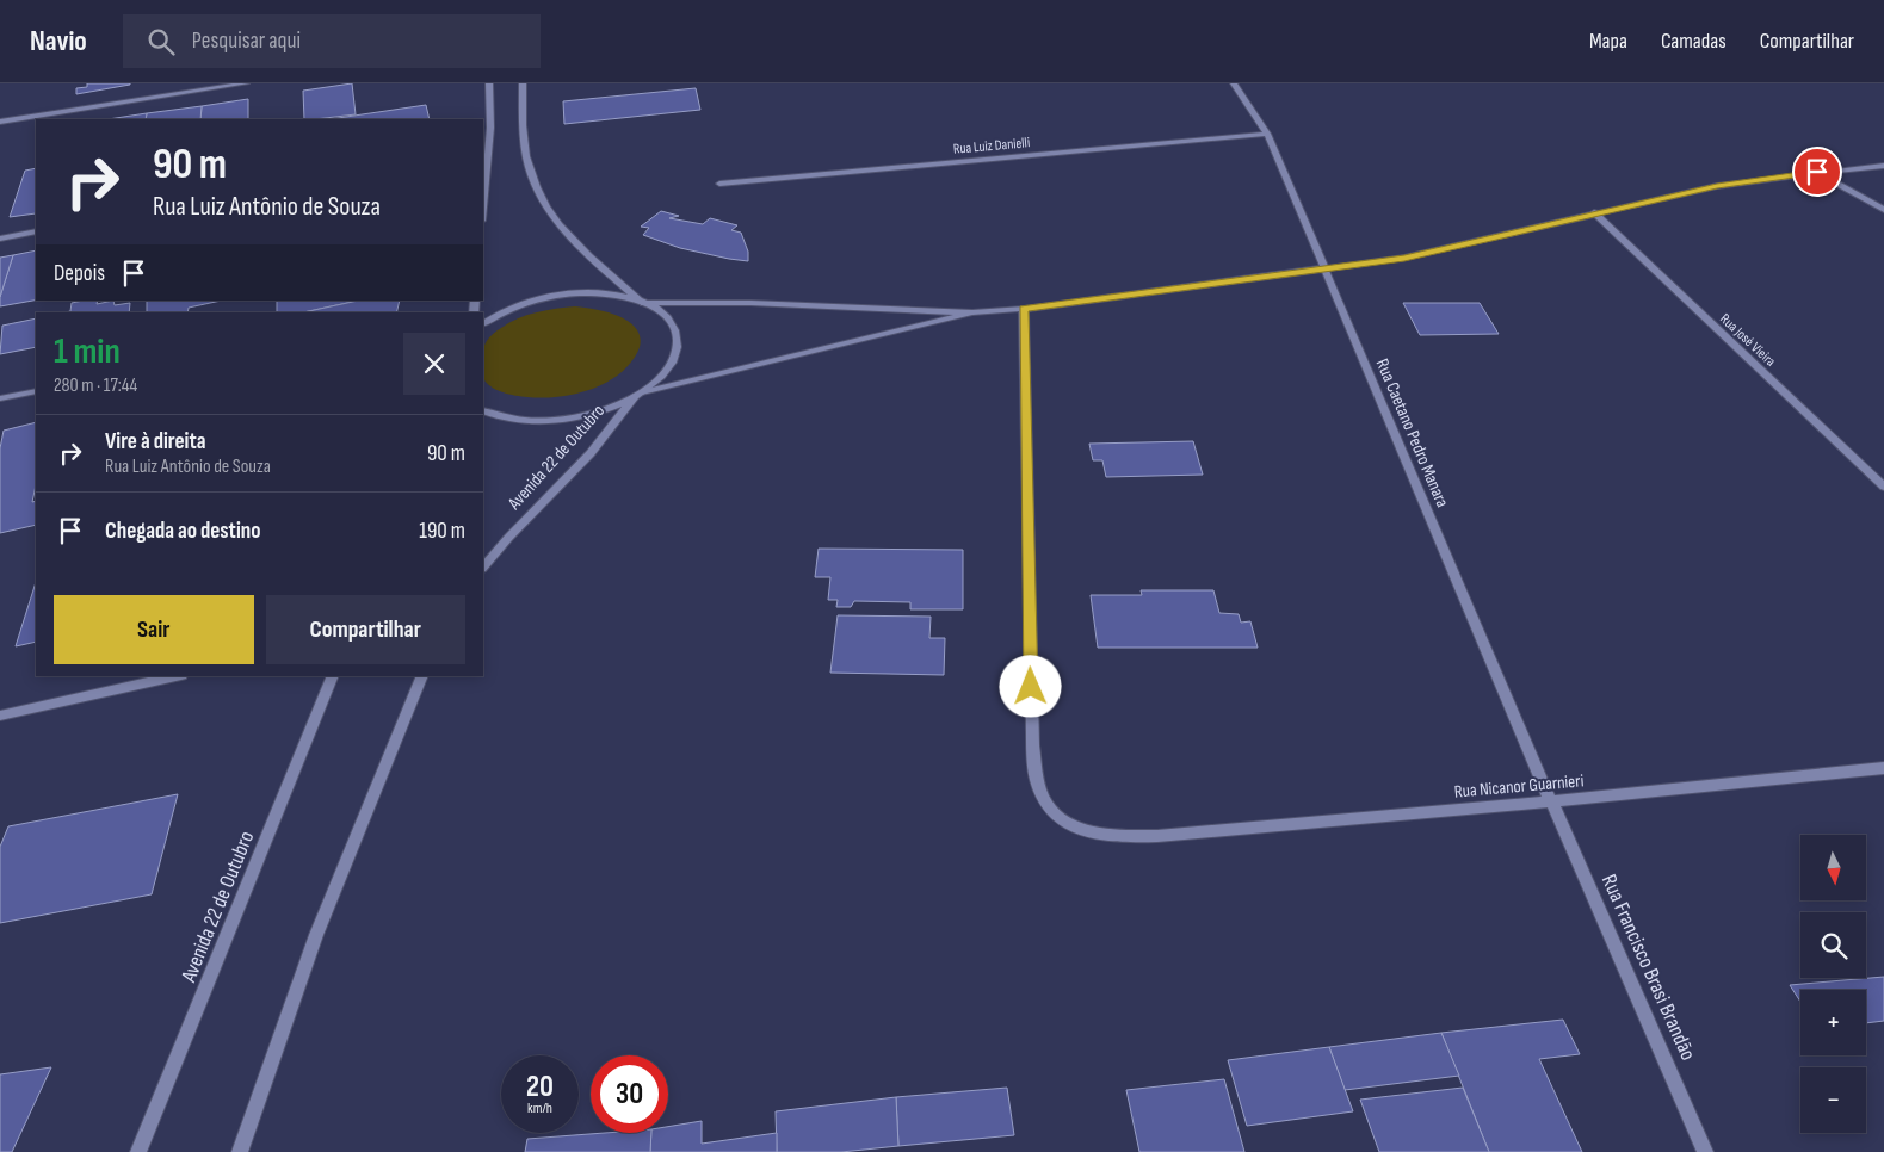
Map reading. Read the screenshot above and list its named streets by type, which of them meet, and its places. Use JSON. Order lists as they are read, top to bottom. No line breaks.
{"streets":{"street":["Rua Luiz Danielli","Rua José Vieira","Rua Caetano Pedro Manara","Avenida 22 de Outubro","Rua Nicanor Guarnieri","Rua Francisco Brasi Brandão"]},"crossings":[["Rua Luiz Danielli","Rua Caetano Pedro Manara"],["Rua Caetano Pedro Manara","Rua Nicanor Guarnieri"],["Rua Caetano Pedro Manara","Rua Francisco Brasi Brandão"],["Rua Nicanor Guarnieri","Rua Francisco Brasi Brandão"]],"north":"bottom","page":{"header":"Navio","search":"Pesquisar aqui","nav":["Mapa","Camadas","Compartilhar"],"turn":["90 m","Rua Luiz Antônio de Souza"],"then":"Depois","heading":["1 min","280 m · 17:44"],"list":[{"name":"Vire à direita","note":"Rua Luiz Antônio de Souza","value":"90 m"},{"name":"Chegada ao destino","value":"190 m"}],"buttons":["Sair","Compartilhar"],"map_buttons":["+","−"],"speed":"20 km/h","limit":"30"}}
